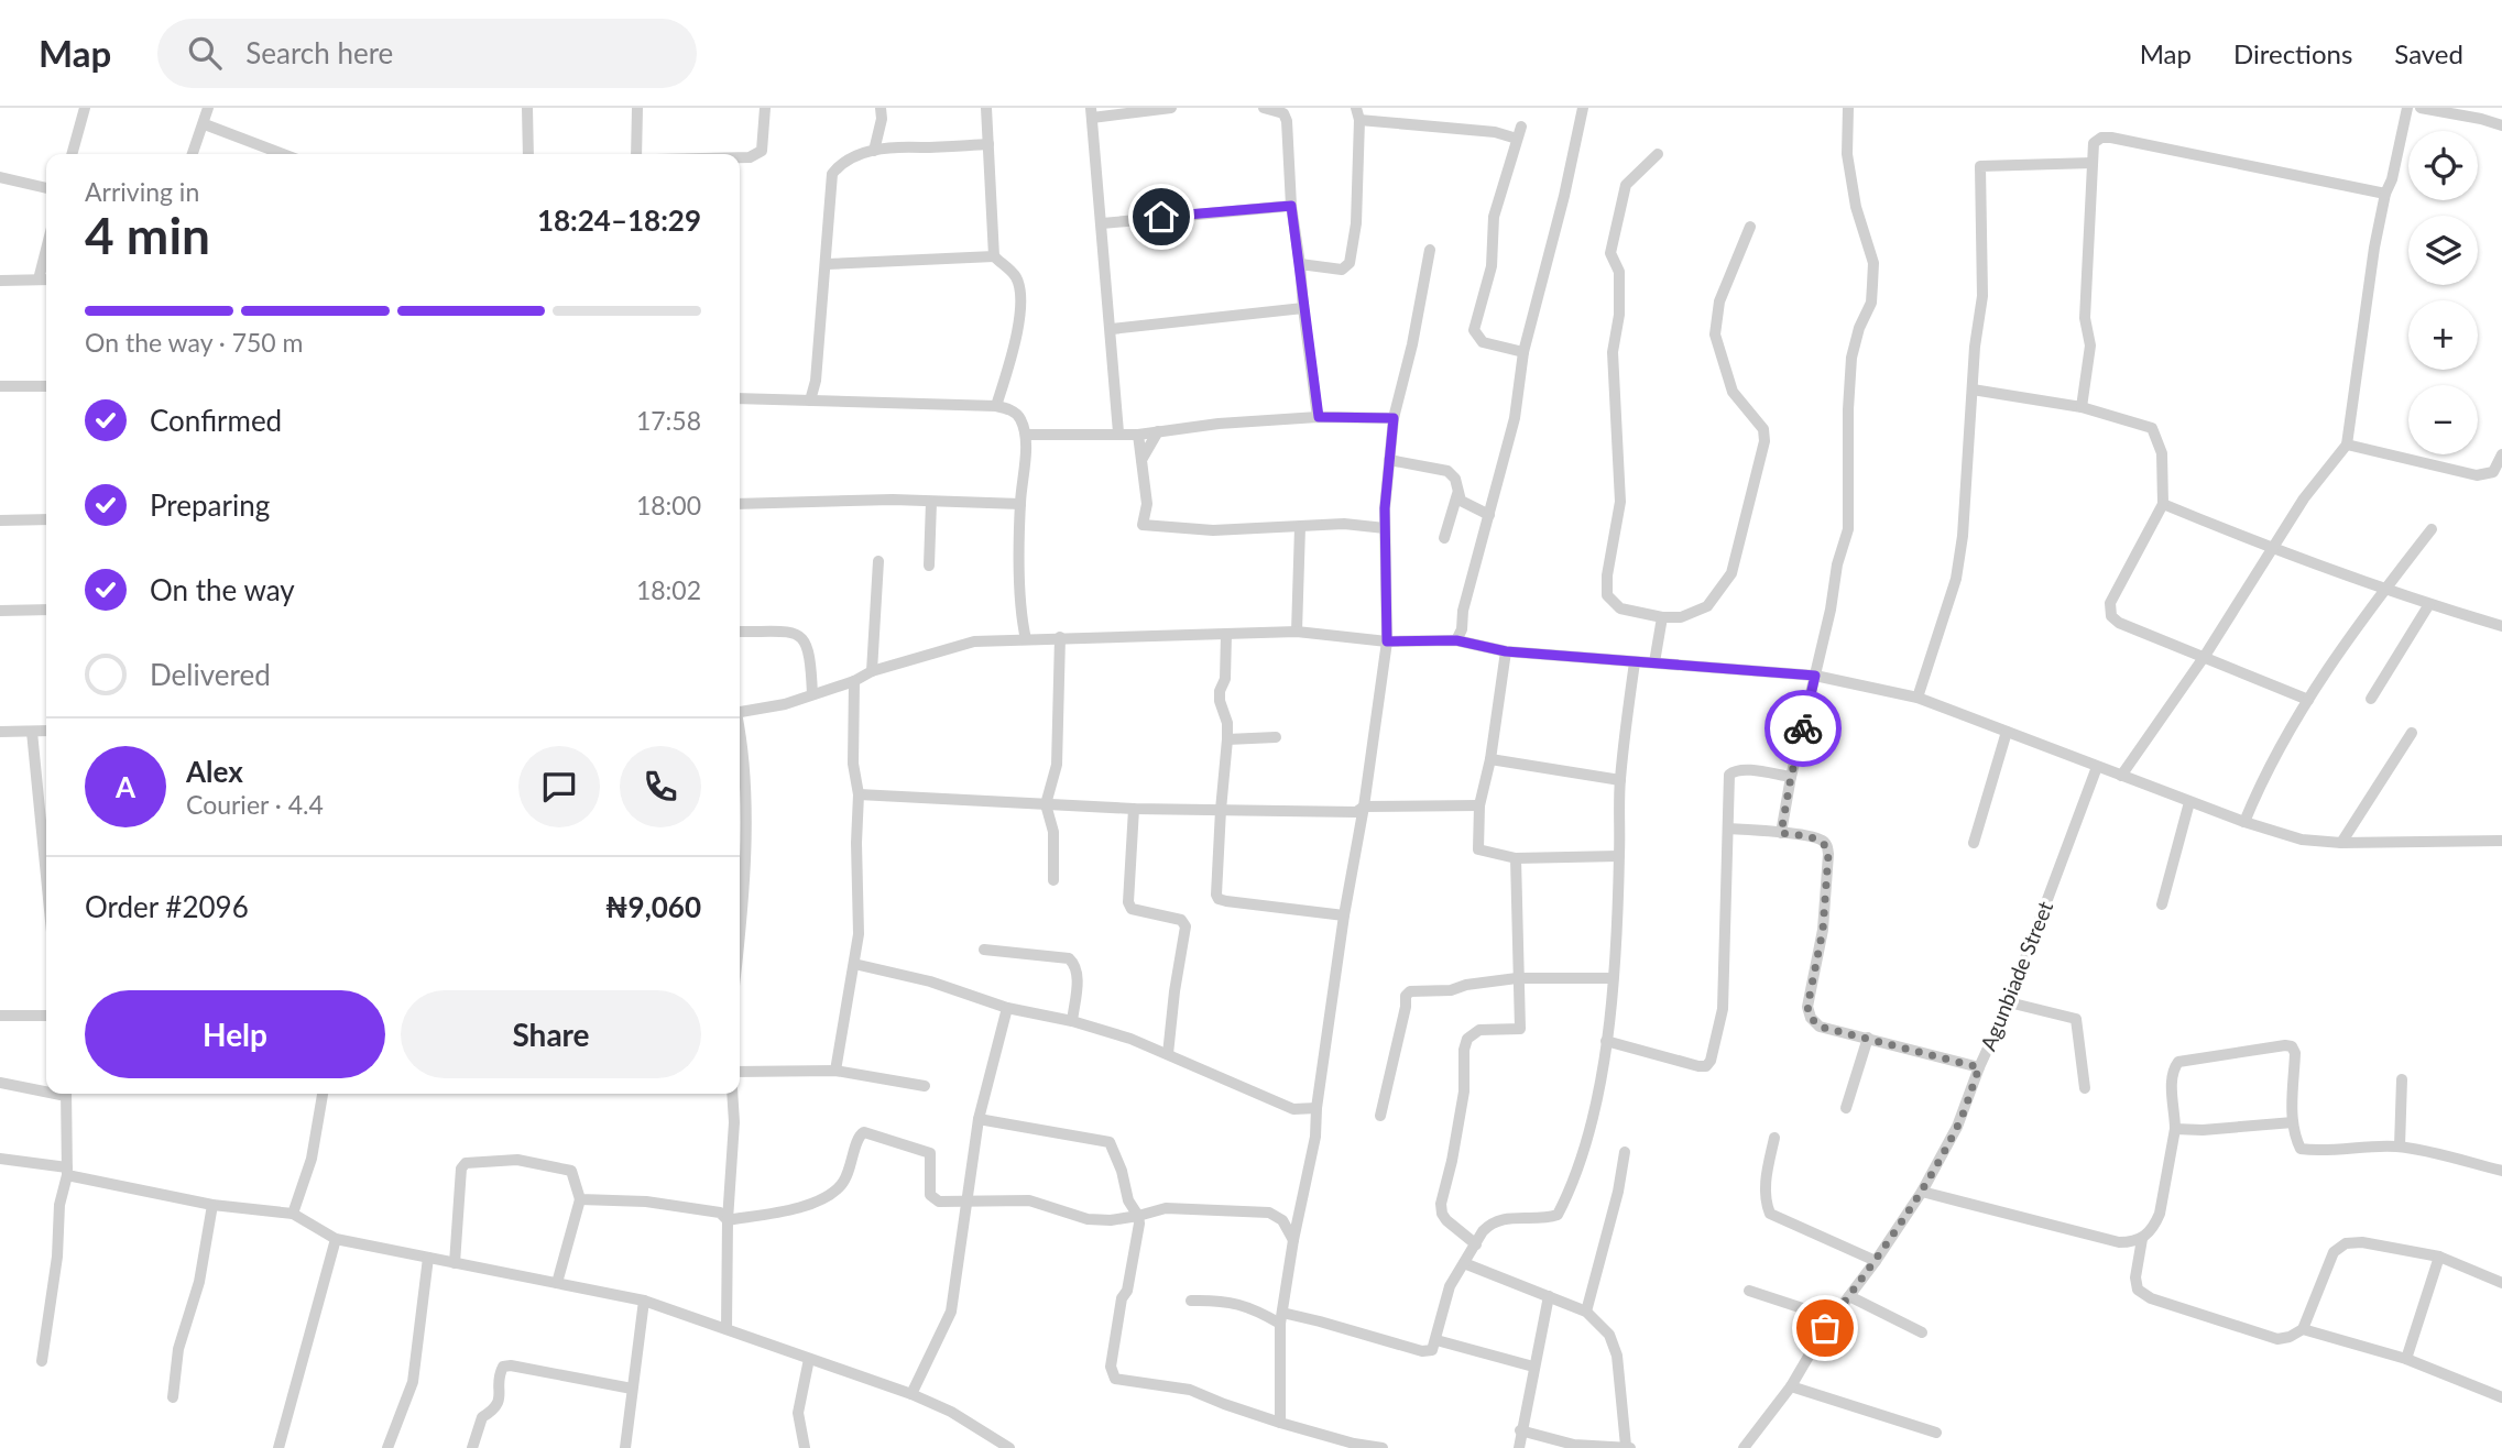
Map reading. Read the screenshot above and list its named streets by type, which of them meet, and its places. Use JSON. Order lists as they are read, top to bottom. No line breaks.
{"streets":{"street":["Agunbiade Street"]},"page":{"header":"Map","search":"Search here","nav":["Map","Directions","Saved"],"map_buttons":["+","−"],"heading":["4 min","Arriving in","18:24–18:29"],"panel":["Alex","Courier · 4.4","Order #2096","₦9,060"],"bar":"On the way · 750 m","list":[["Confirmed","17:58"],["Preparing","18:00"],["On the way","18:02"],"Delivered"],"round":"A","buttons":["Help","Share"]}}
